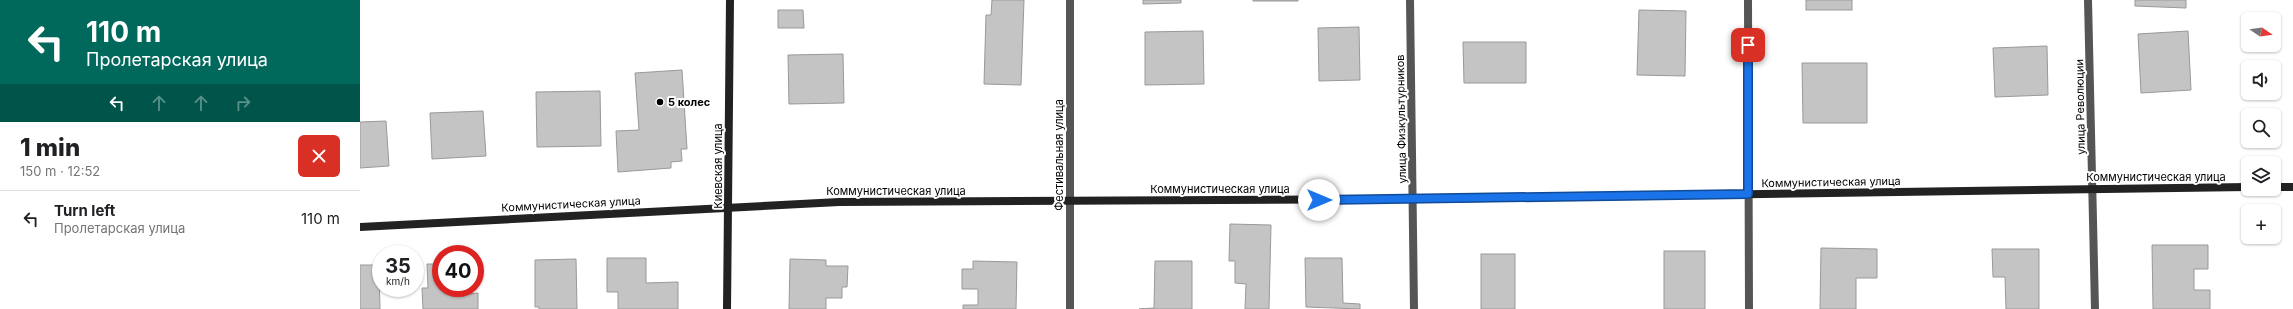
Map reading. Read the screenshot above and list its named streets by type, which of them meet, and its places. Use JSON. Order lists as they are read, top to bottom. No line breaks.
{"streets":{"street":["улица Революции","улица Физкультурников","Фестивальная улица","Киевская улица","Коммунистическая улица"]},"crossings":[["улица Революции","Коммунистическая улица"],["улица Физкультурников","Коммунистическая улица"],["Фестивальная улица","Коммунистическая улица"],["Киевская улица","Коммунистическая улица"]],"places":["5 колес"],"north":"right","page":{"turn":["110 m","Пролетарская улица"],"map_buttons":"+","heading":["1 min","150 m · 12:52"],"list":[{"name":"Turn left","note":"Пролетарская улица","value":"110 m"}],"speed":"35 km/h","limit":"40"}}
